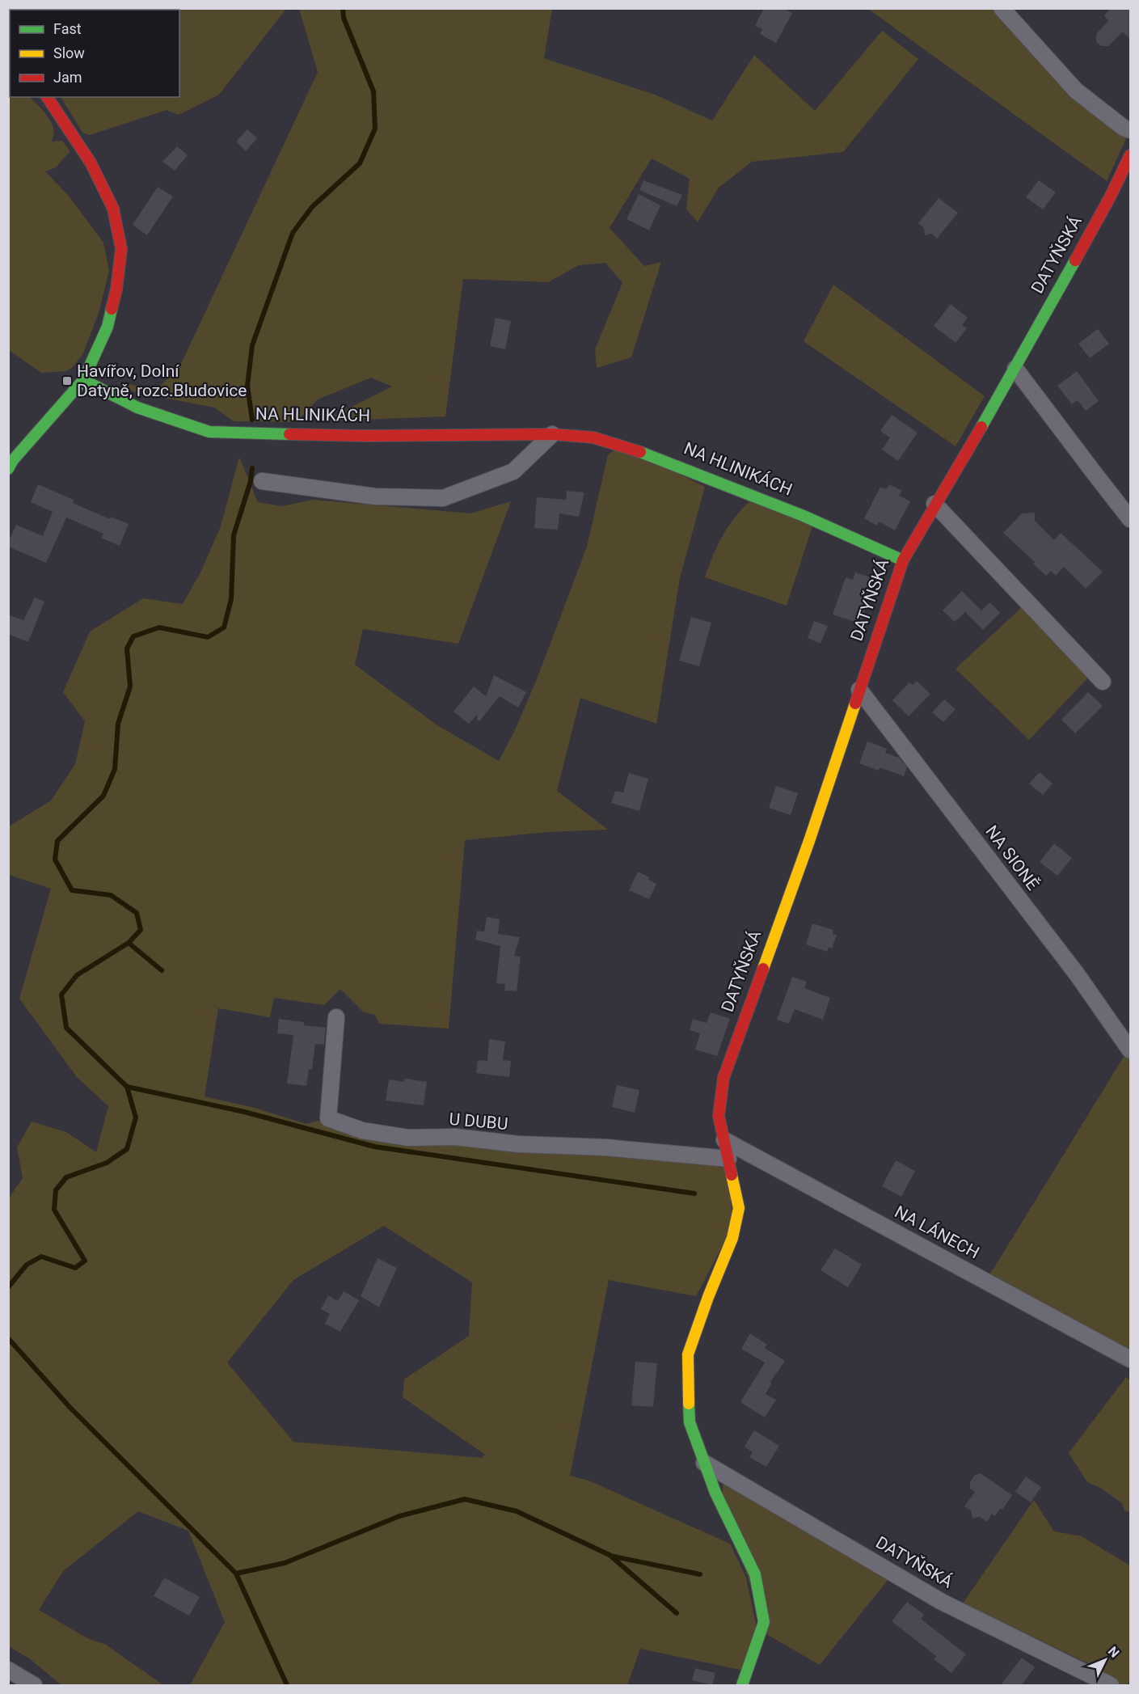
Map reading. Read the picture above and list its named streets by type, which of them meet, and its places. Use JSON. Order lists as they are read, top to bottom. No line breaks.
{"streets":{"street":["DATYŇSKÁ","NA HLINIKÁCH","NA SIONĚ","U DUBU","NA LÁNECH"]},"crossings":[["DATYŇSKÁ","NA HLINIKÁCH"],["DATYŇSKÁ","NA SIONĚ"],["DATYŇSKÁ","U DUBU"],["DATYŇSKÁ","NA LÁNECH"]],"places":{"transit":["Havířov, Dolní Datyně, rozc.Bludovice"]},"legend":["Fast","Slow","Jam"],"north":"top right"}
